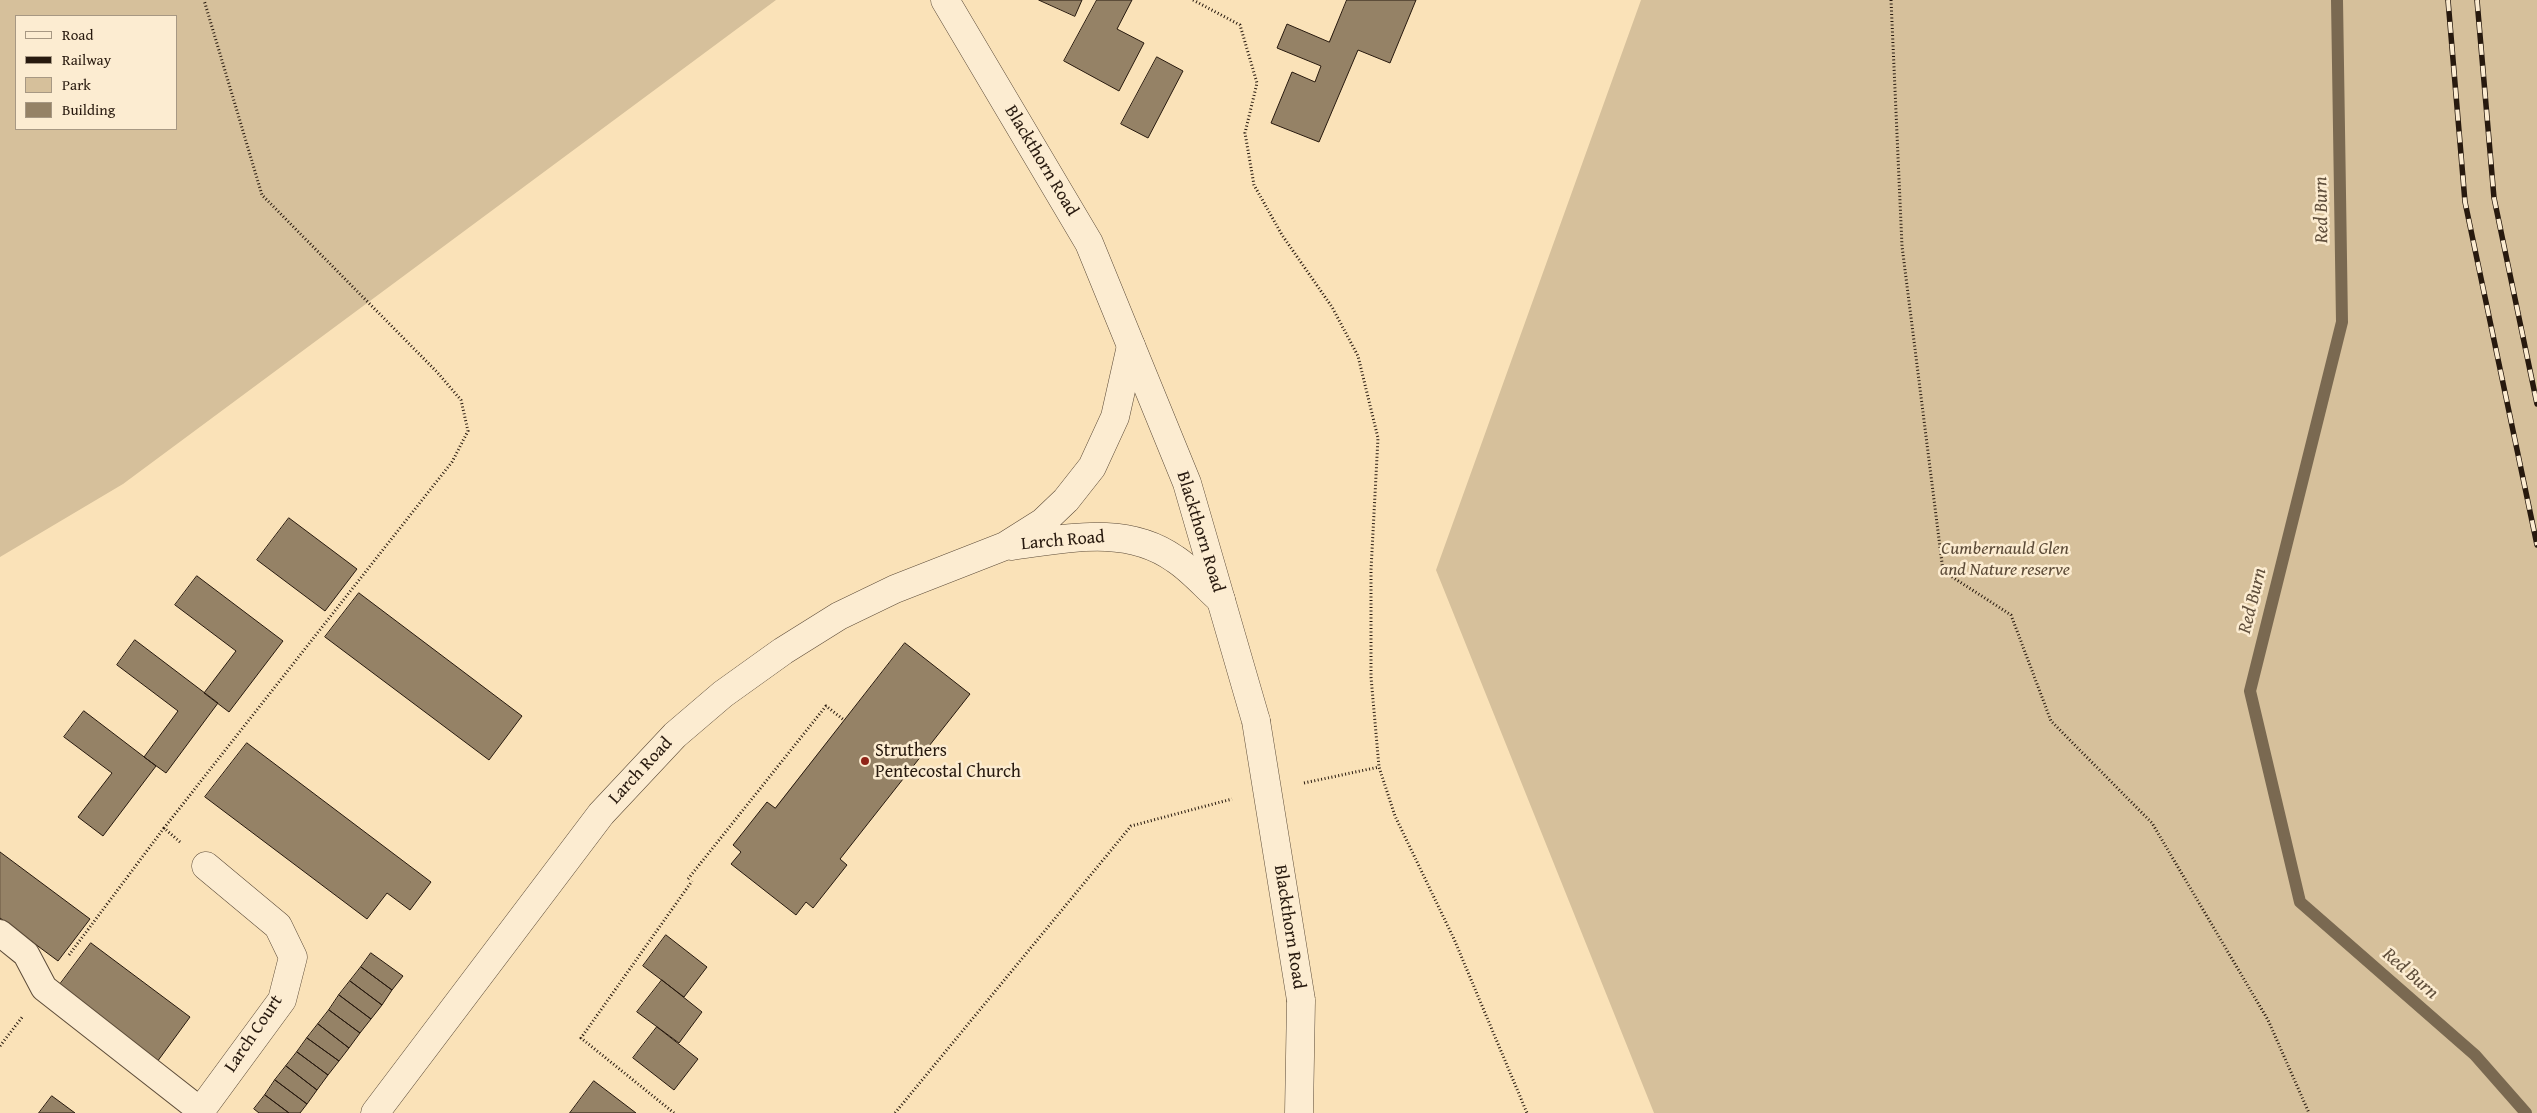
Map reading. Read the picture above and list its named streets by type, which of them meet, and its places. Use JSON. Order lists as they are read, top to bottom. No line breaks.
{"streets":{"street":["Blackthorn Road","Larch Road","Larch Court"]},"crossings":[["Blackthorn Road","Larch Road"]],"water":["Red Burn"],"parks":["Cumbernauld Glen and Nature reserve"],"places":["Struthers Pentecostal Church"],"legend":["Road","Railway","Park","Building"]}
